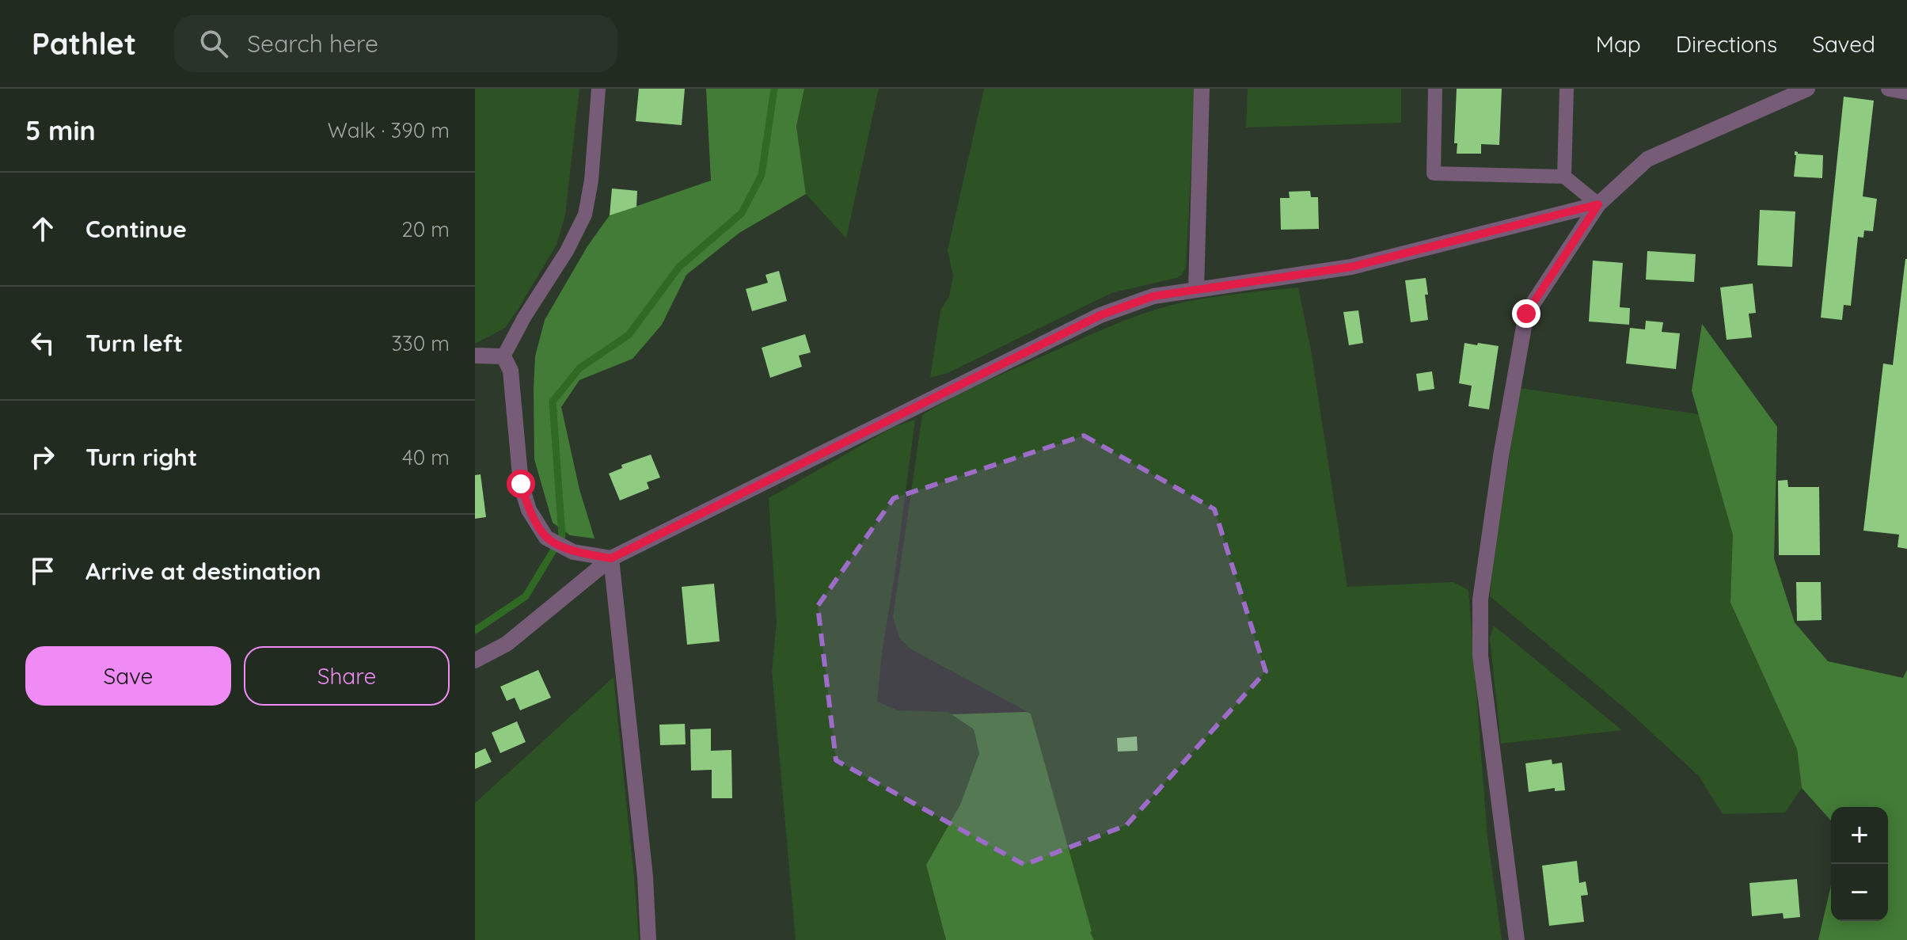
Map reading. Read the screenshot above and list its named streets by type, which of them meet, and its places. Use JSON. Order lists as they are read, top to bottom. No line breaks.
{"page":{"header":"Pathlet","search":"Search here","nav":["Map","Directions","Saved"],"heading":["5 min","Walk · 390 m"],"list":[["Continue","20 m"],["Turn left","330 m"],["Turn right","40 m"],"Arrive at destination"],"buttons":["Save","Share"],"map_buttons":["+","−"]}}
